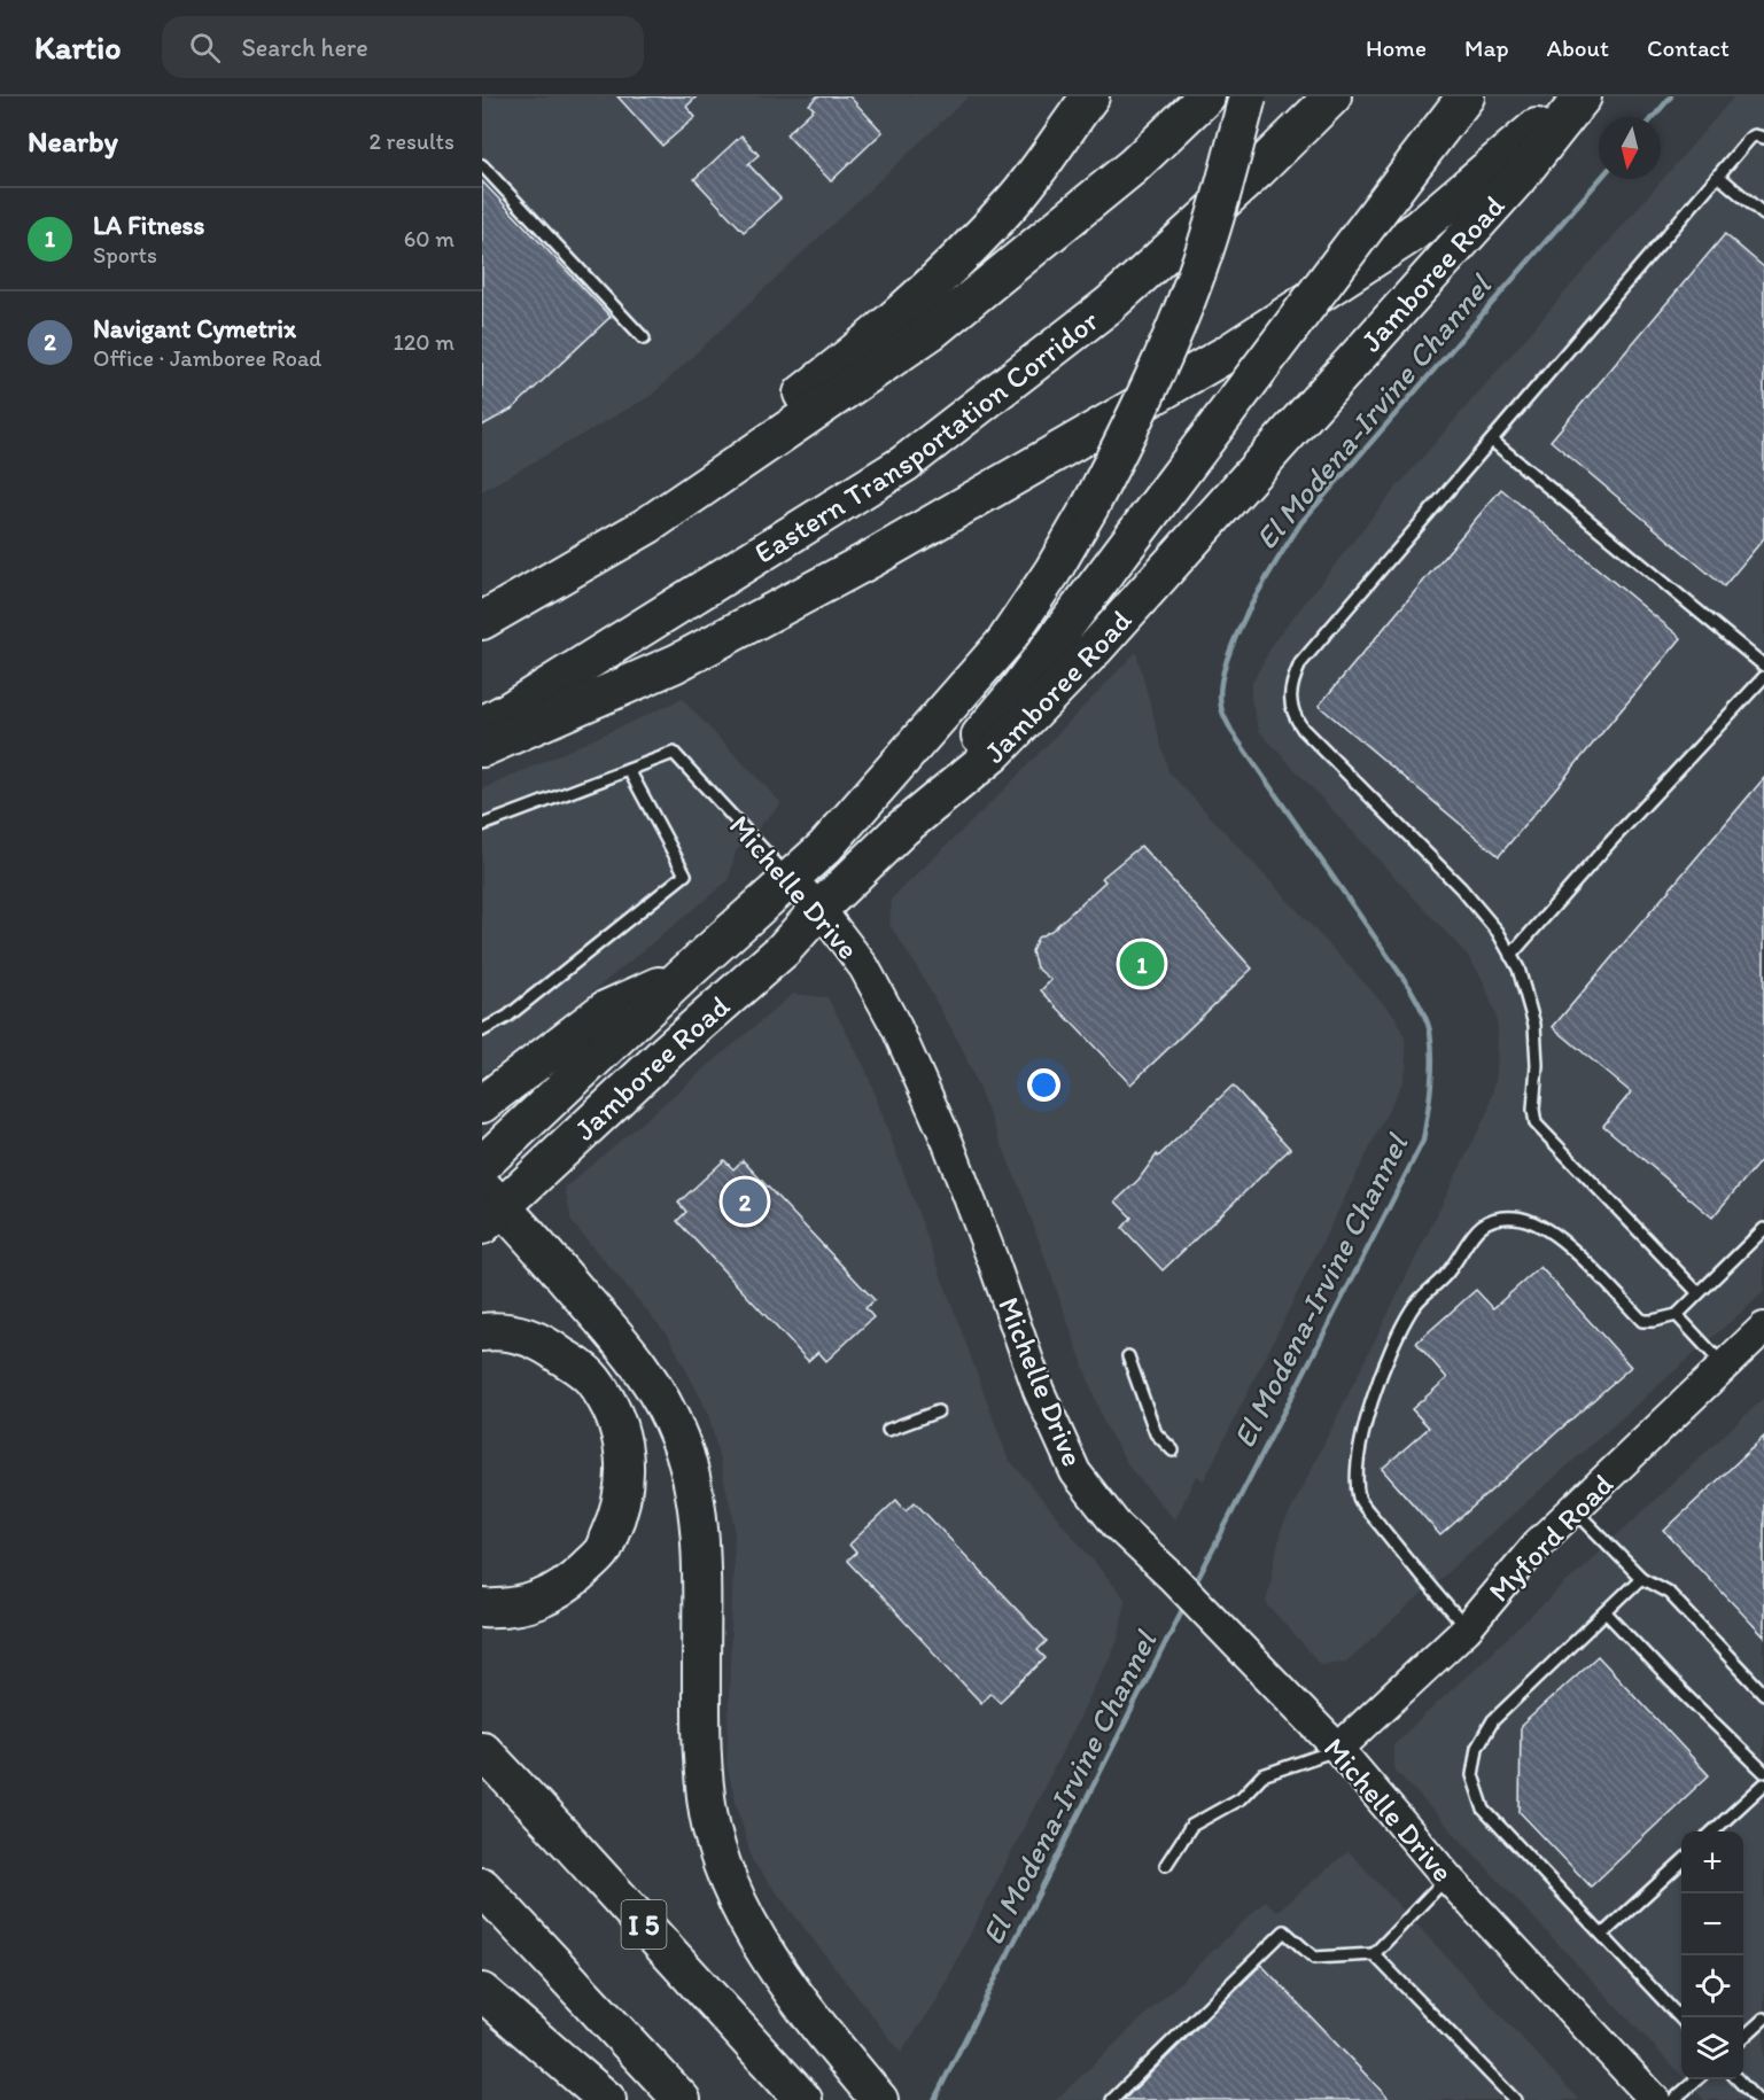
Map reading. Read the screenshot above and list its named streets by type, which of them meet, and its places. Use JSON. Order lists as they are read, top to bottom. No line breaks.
{"streets":{"highway":["Jamboree Road","Eastern Transportation Corridor","I 5"],"street":["Michelle Drive","Myford Road"]},"crossings":[["Jamboree Road","Michelle Drive"],["Michelle Drive","Myford Road"]],"water":["El Modena-Irvine Channel"],"north":"bottom","page":{"header":"Kartio","search":"Search here","nav":["Home","Map","About","Contact"],"heading":["Nearby","2 results"],"list":[{"mark":"1","name":"LA Fitness","note":"Sports","value":"60 m"},{"mark":"2","name":"Navigant Cymetrix","note":"Office · Jamboree Road","value":"120 m"}],"pins":["1","2"],"map_buttons":["+","−"]}}
